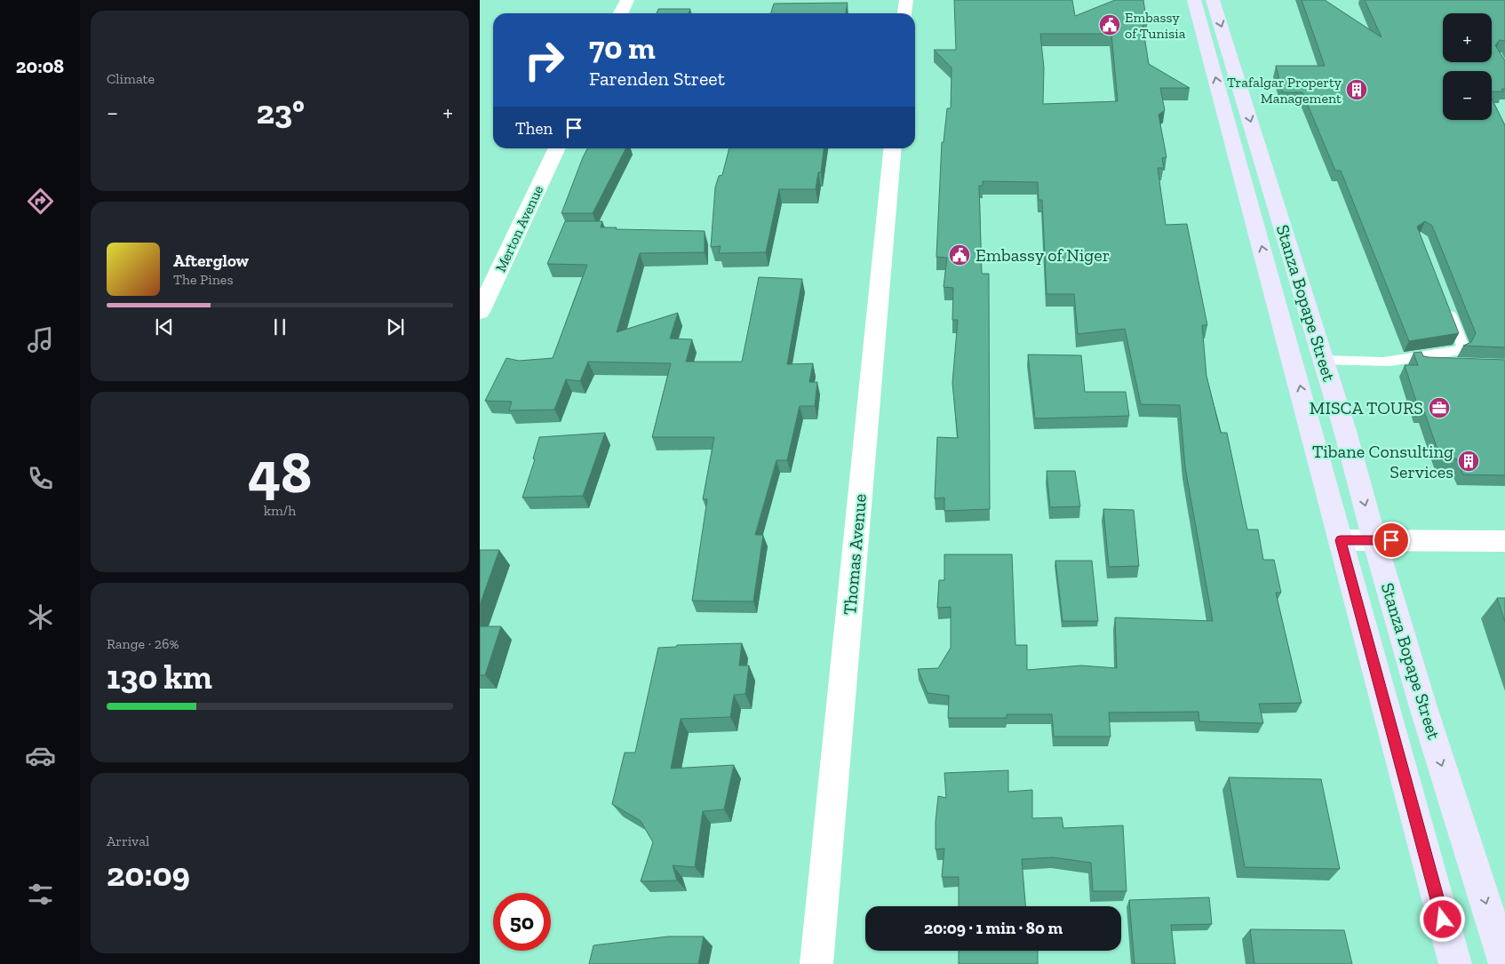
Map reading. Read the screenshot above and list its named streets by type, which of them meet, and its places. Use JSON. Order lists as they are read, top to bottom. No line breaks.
{"streets":{"main road":["Stanza Bopape Street"],"street":["Merton Avenue","Thomas Avenue"]},"places":{"public building":["Embassy of Tunisia","Embassy of Niger"],"building":["Trafalgar Property Management","Tibane Consulting Services"],"office":["MISCA TOURS"]},"page":{"tabs":"20:08","tile":["Climate",["48","km/h"],["Range · 26%","130 km"],["Arrival","20:09"]],"map_buttons":["+","−"],"turn":["70 m","Farenden Street"],"heat":["−","23°","+"],"then":"Then","song":["Afterglow","The Pines"],"limit":"50","trip":"20:09 · 1 min · 80 m"}}
